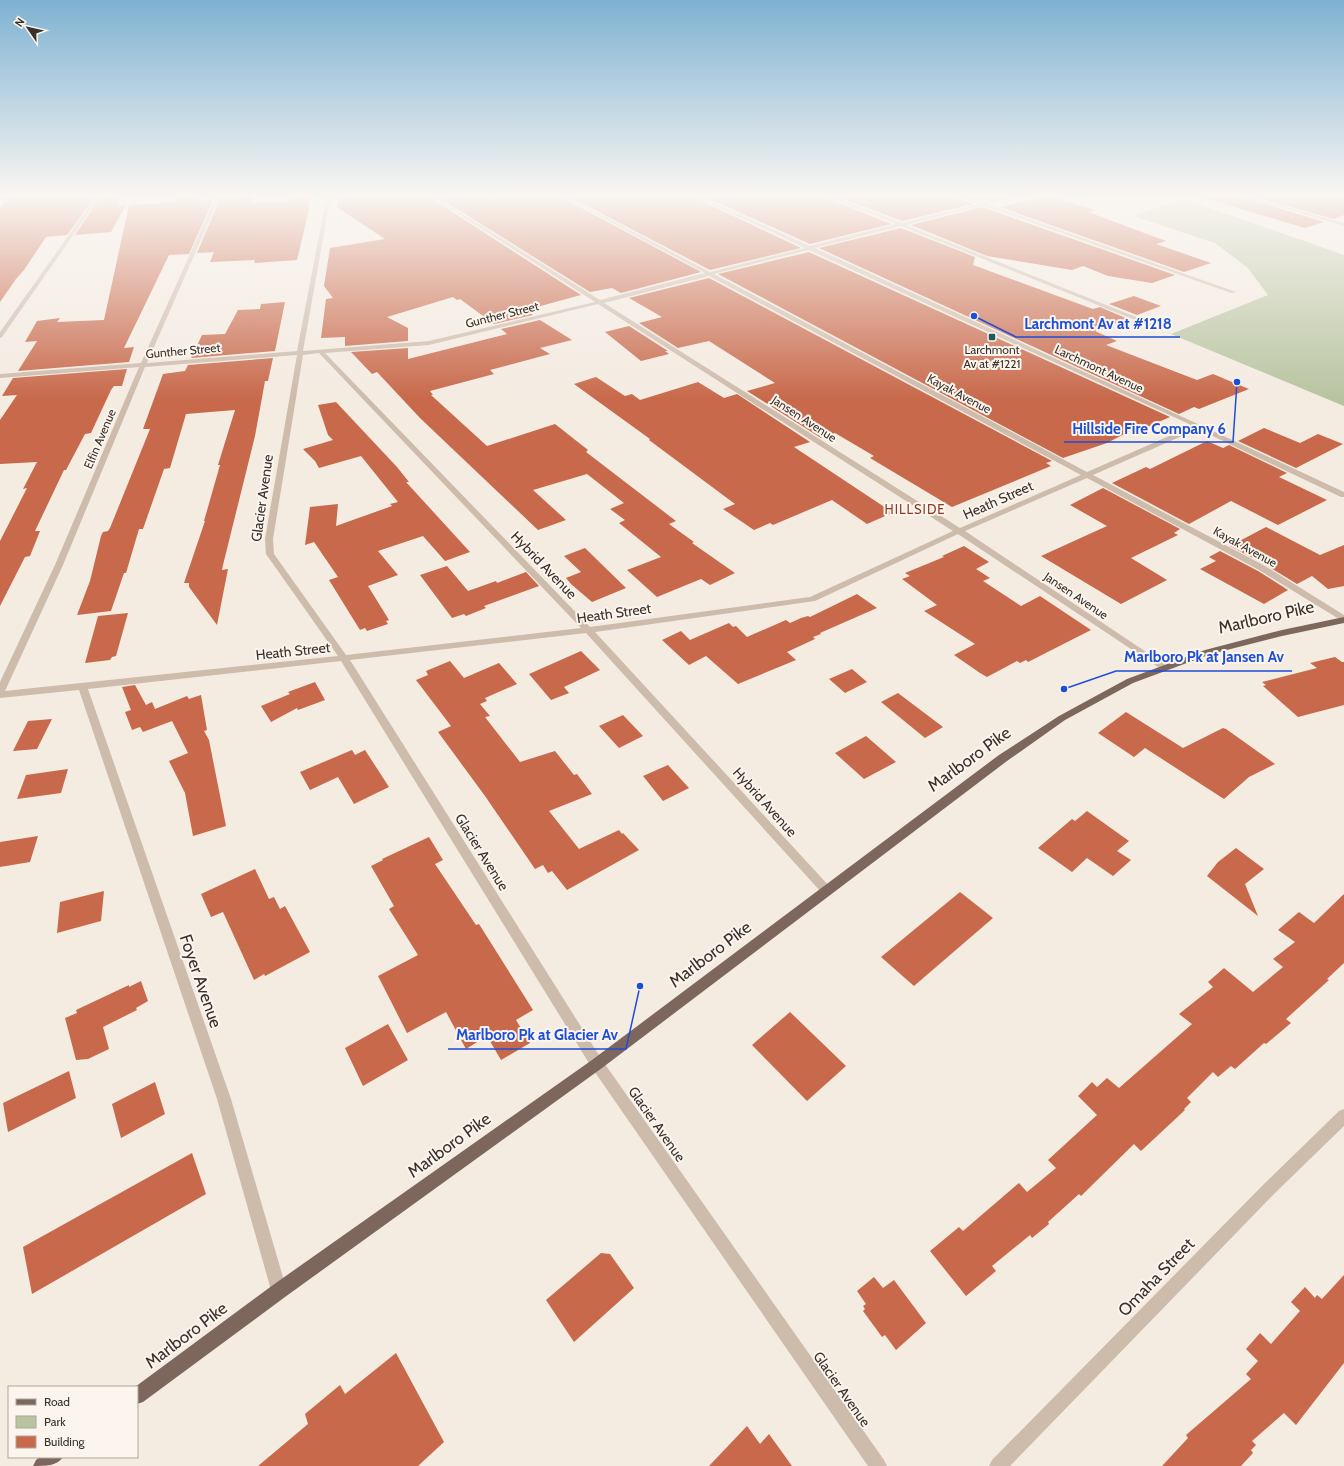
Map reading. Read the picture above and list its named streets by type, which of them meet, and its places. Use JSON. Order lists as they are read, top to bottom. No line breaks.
{"streets":{"main road":["Marlboro Pike"],"street":["Gunther Street","Larchmont Avenue","Kayak Avenue","Jansen Avenue","Elfin Avenue","Glacier Avenue","Heath Street","Hybrid Avenue","Foyer Avenue","Omaha Street"]},"crossings":[["Gunther Street","Kayak Avenue"],["Gunther Street","Jansen Avenue"],["Gunther Street","Elfin Avenue"],["Gunther Street","Glacier Avenue"],["Gunther Street","Hybrid Avenue"],["Larchmont Avenue","Heath Street"],["Kayak Avenue","Heath Street"],["Kayak Avenue","Marlboro Pike"],["Jansen Avenue","Heath Street"],["Jansen Avenue","Marlboro Pike"],["Elfin Avenue","Heath Street"],["Glacier Avenue","Heath Street"],["Glacier Avenue","Marlboro Pike"],["Heath Street","Hybrid Avenue"],["Heath Street","Foyer Avenue"],["Hybrid Avenue","Marlboro Pike"],["Marlboro Pike","Foyer Avenue"]],"districts":["HILLSIDE"],"places":{"other":["Larchmont Av at #1218","Hillside Fire Company 6","Marlboro Pk at Jansen Av","Marlboro Pk at Glacier Av"],"transit":["Larchmont Av at #1221"]},"legend":["Road","Park","Building"],"north":"top left"}
